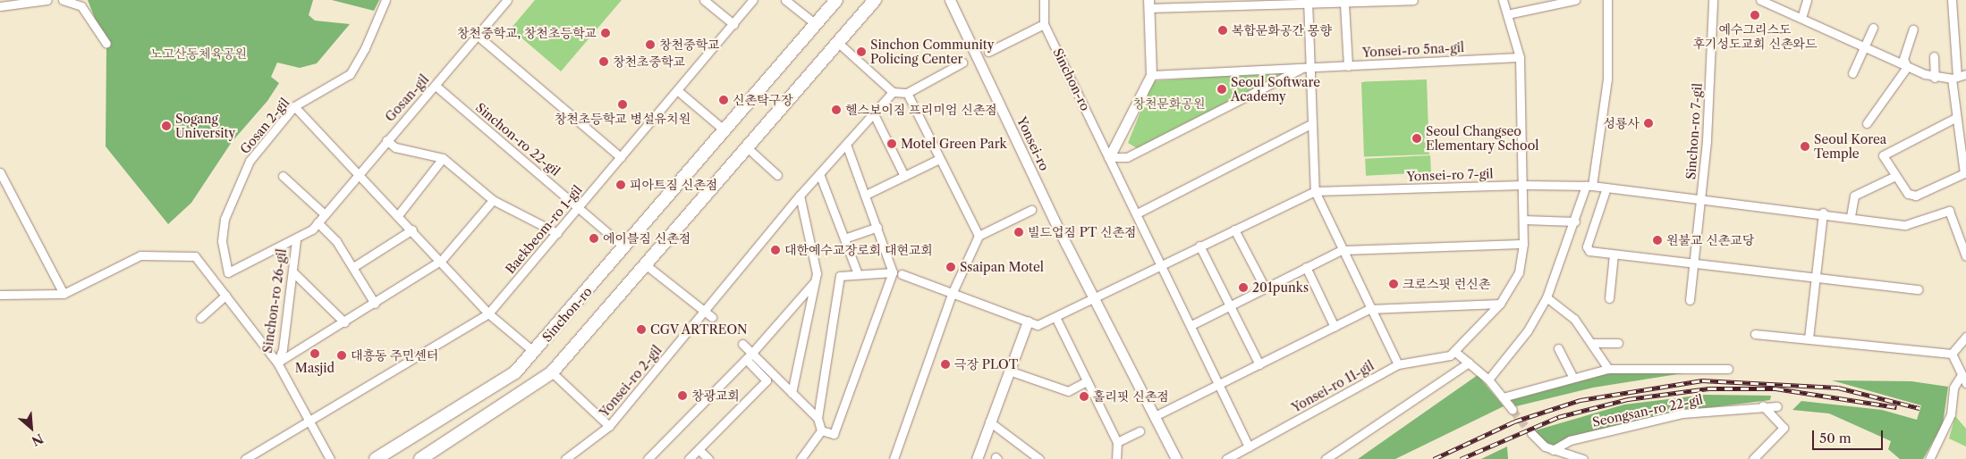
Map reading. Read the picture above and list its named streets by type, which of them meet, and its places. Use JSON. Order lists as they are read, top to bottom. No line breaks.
{"streets":{"main road":["Sinchon-ro"],"street":["Yonsei-ro 5na-gil","Gosan-gil","Gosan 2-gil","Sinchon-ro 7-gil","Sinchon-ro 22-gil","Yonsei-ro","Yonsei-ro 7-gil","Baekbeom-ro 1-gil","Sinchon-ro 26-gil","Yonsei-ro 2-gil","Yonsei-ro 11-gil","Seongsan-ro 22-gil"]},"crossings":[["Yonsei-ro 5na-gil","Sinchon-ro"],["Sinchon-ro","Sinchon-ro 22-gil"],["Sinchon-ro","Yonsei-ro 7-gil"],["Sinchon-ro","Yonsei-ro 11-gil"],["Gosan-gil","Gosan 2-gil"],["Gosan-gil","Sinchon-ro 22-gil"],["Gosan-gil","Sinchon-ro 26-gil"],["Sinchon-ro 7-gil","Yonsei-ro 7-gil"],["Sinchon-ro 22-gil","Baekbeom-ro 1-gil"],["Yonsei-ro","Yonsei-ro 7-gil"],["Baekbeom-ro 1-gil","Sinchon-ro 26-gil"]],"parks":["노고산동체육공원","창천문화공원"],"places":["예수그리스도 후기성도교회 신촌와드","복합문화공간 몽향","창천중학교, 창천초등학교","창천중학교","Sinchon Community Policing Center","창천초중학교","Seoul Software Academy","신촌탁구장","창천초등학교 병설유치원","헬스보이짐 프리미엄 신촌점","성룡사","Sogang University","Seoul Changseo Elementary School","Motel Green Park","Seoul Korea Temple","피아트짐 신촌점","빌드업짐 PT 신촌점","에이블짐 신촌점","원불교 신촌교당","대한예수교장로회 대현교회","Ssaipan Motel","크로스핏 런신촌","201punks","CGV ARTREON","Masjid","대흥동 주민센터","극장 PLOT","창광교회","홀리핏 신촌점"],"scale_bar":"50 m","north":"bottom right"}
